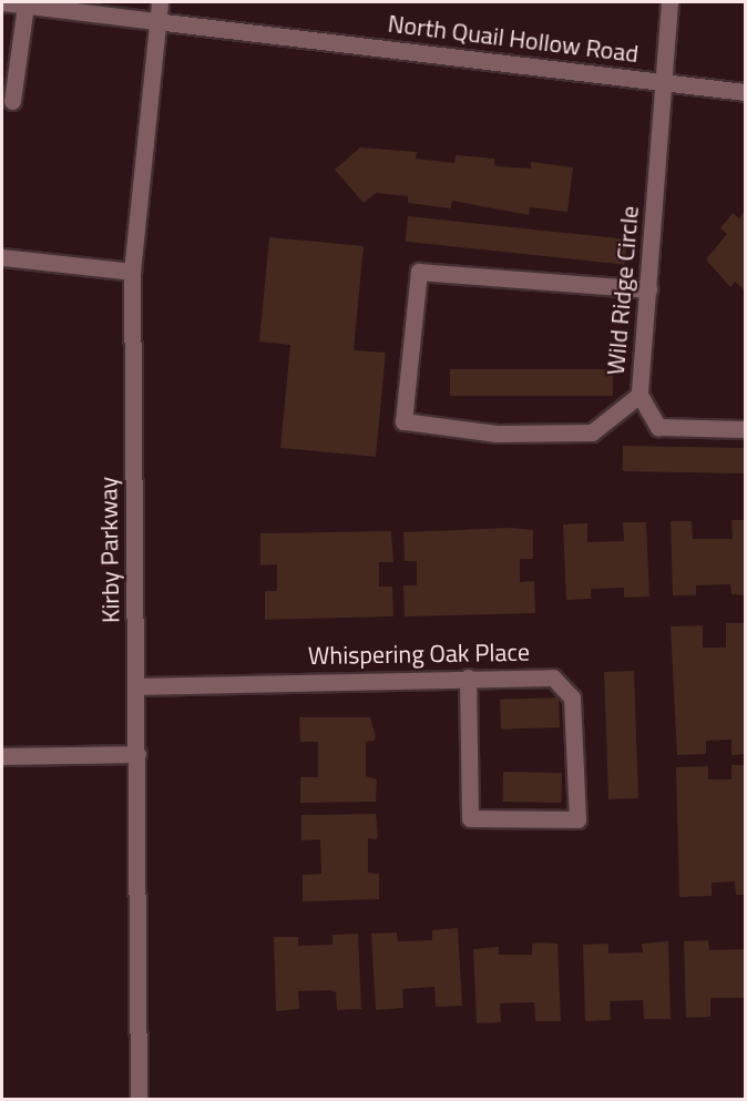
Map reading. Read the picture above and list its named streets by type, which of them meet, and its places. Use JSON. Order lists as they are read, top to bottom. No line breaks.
{"streets":{"street":["North Quail Hollow Road","Wild Ridge Circle","Kirby Parkway","Whispering Oak Place"]},"crossings":[["North Quail Hollow Road","Wild Ridge Circle"],["North Quail Hollow Road","Kirby Parkway"],["Kirby Parkway","Whispering Oak Place"]]}
